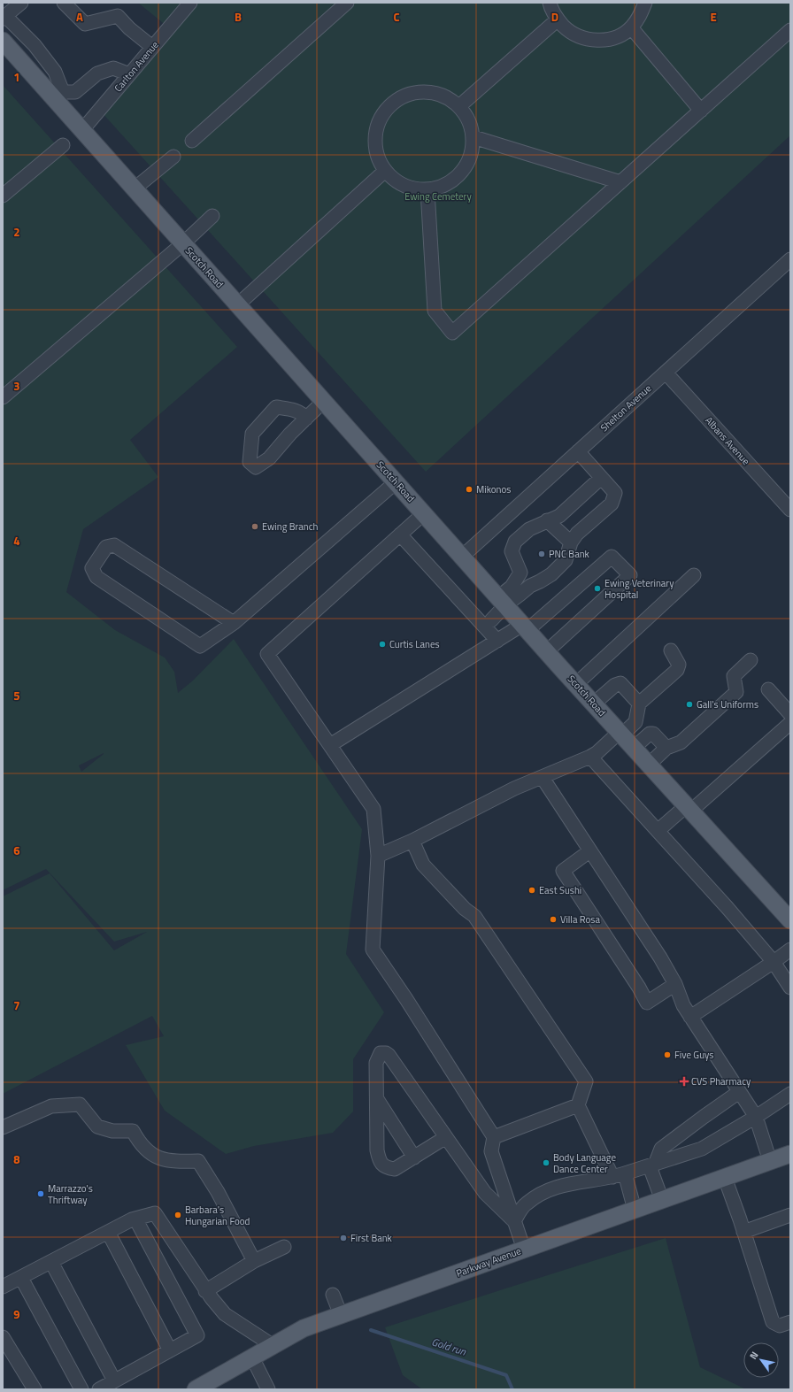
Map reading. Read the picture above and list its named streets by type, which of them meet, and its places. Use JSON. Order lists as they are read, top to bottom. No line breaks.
{"streets":{"main road":["Scotch Road","Parkway Avenue"],"street":["Carlton Avenue","Shelton Avenue","Albans Avenue"]},"crossings":[["Carlton Avenue","Scotch Road"],["Scotch Road","Shelton Avenue"],["Shelton Avenue","Albans Avenue"]],"water":["Gold run"],"parks":["Ewing Cemetery"],"places":{"other":["Mikonos","Ewing Branch","PNC Bank","Ewing Veterinary Hospital","Curtis Lanes","Gall's Uniforms","East Sushi","Villa Rosa","Five Guys","Body Language Dance Center","Marrazzo's Thriftway","Barbara's Hungarian Food","First Bank"],"health":["CVS Pharmacy"]},"north":"top left","grid":{"columns":["A","B","C","D","E"],"rows":["1","2","3","4","5","6","7","8","9"]}}
